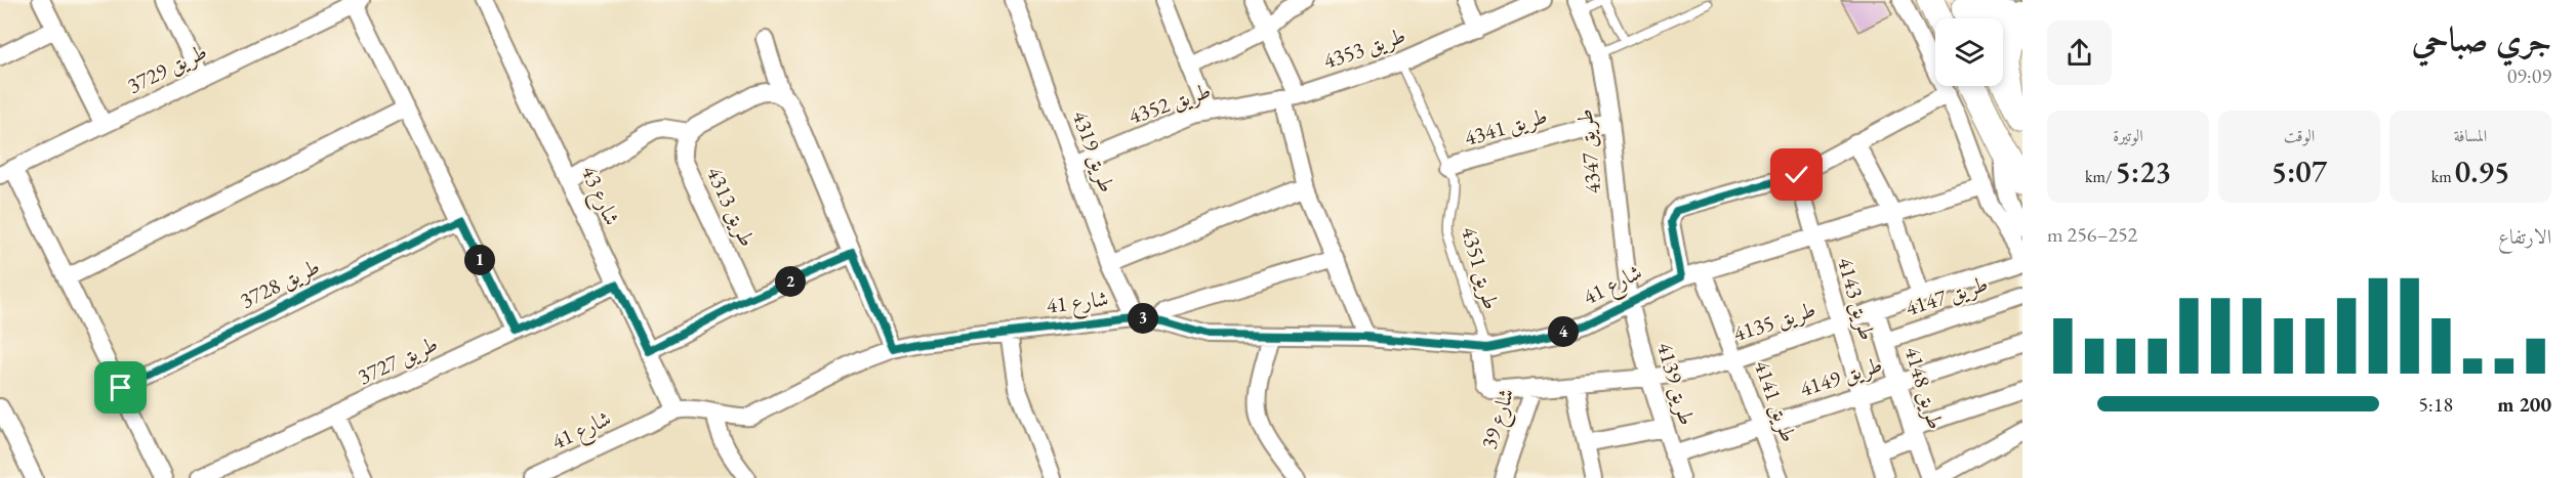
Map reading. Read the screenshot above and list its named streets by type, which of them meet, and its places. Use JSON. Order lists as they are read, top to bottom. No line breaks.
{"streets":{"street":["طريق 4353","طريق 3729","طريق 4352","طريق 4341","طريق 4319","طريق 4347","شارع 43","طريق 4313","طريق 3728","شارع 41","طريق 4147","طريق 4143","طريق 4135","طريق 3727","طريق 4149","طريق 4139","طريق 4148","طريق 4141","شارع 39"],"lane":["طريق 4351"]},"crossings":[["طريق 4353","طريق 4352"],["طريق 4353","طريق 4351"],["طريق 3729","طريق 3728"],["طريق 3729","طريق 3727"],["طريق 4352","طريق 4319"],["طريق 4341","طريق 4347"],["طريق 4341","طريق 4351"],["طريق 4319","شارع 41"],["طريق 4347","شارع 41"],["طريق 4347","طريق 4139"],["شارع 43","شارع 41"],["شارع 43","طريق 3727"],["طريق 4351","شارع 41"],["طريق 4351","شارع 39"],["شارع 41","طريق 4143"],["شارع 41","طريق 4139"],["شارع 41","طريق 4141"],["شارع 41","شارع 39"],["طريق 4147","طريق 4148"],["طريق 4143","طريق 4135"],["طريق 4143","طريق 4149"],["طريق 4135","طريق 4139"],["طريق 4135","طريق 4148"],["طريق 4135","طريق 4141"],["طريق 4135","شارع 39"],["طريق 4149","طريق 4139"],["طريق 4149","طريق 4148"],["طريق 4149","طريق 4141"]],"page":{"heading":["جري صباحي","09:09"],"stats":[["المسافة","0.95 km"],["الوقت","5:07"],["الوتيرة","5:23 /km"]],"chart":["الارتفاع","252–256 m"],"pins":["1","2","3","4"],"list":[{"name":"200 m","note":"5:18"}]}}
